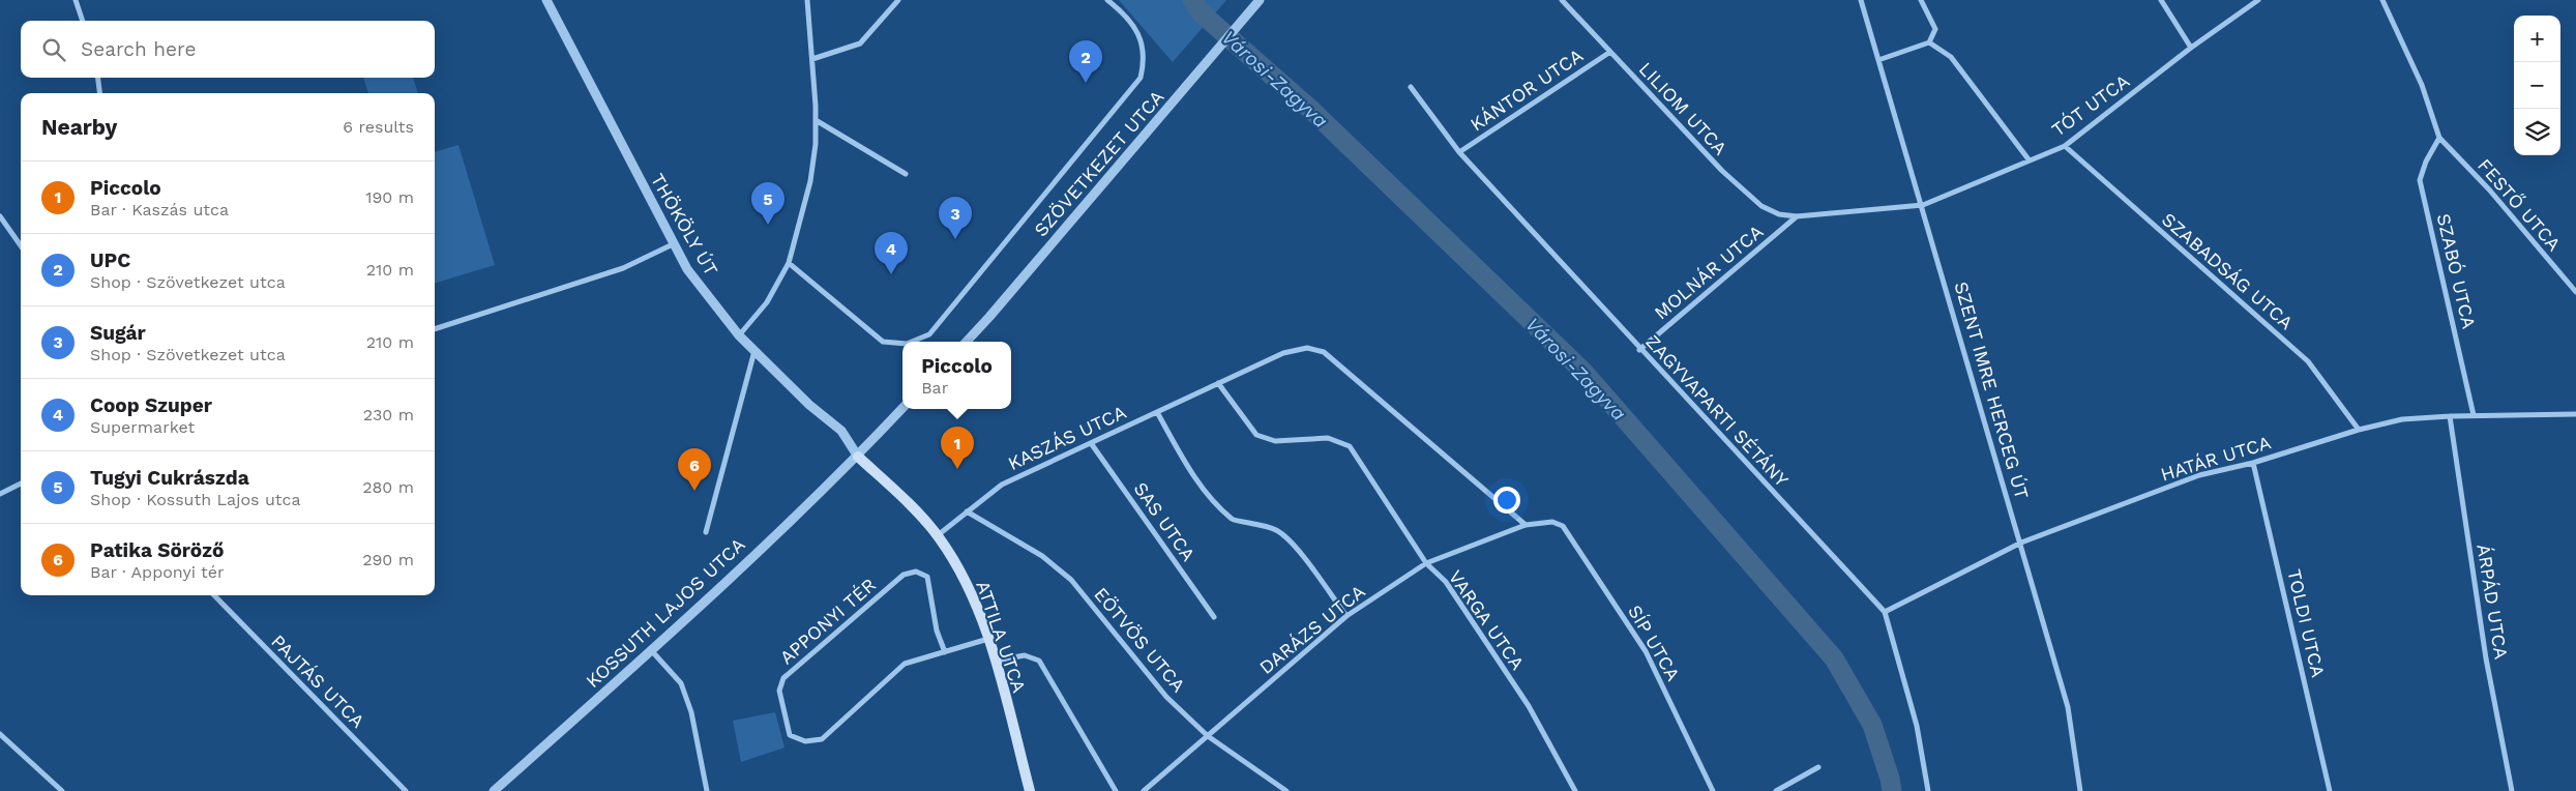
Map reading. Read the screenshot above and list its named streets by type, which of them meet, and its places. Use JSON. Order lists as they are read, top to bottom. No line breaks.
{"streets":{"main road":["ATTILA UTCA"],"street":["KÁNTOR UTCA","TÓT UTCA","LILIOM UTCA","SZÖVETKEZET UTCA","FESTŐ UTCA","THÖKÖLY ÚT","SZABADSÁG UTCA","SZABÓ UTCA","MOLNÁR UTCA","SZENT IMRE HERCEG ÚT","ZAGYVAPARTI SÉTÁNY","KASZÁS UTCA","HATÁR UTCA","SAS UTCA","ÁRPÁD UTCA","KOSSUTH LAJOS UTCA","VARGA UTCA","APPONYI TÉR","TOLDI UTCA","DARÁZS UTCA","EÖTVÖS UTCA","SÍP UTCA","PAJTÁS UTCA"]},"crossings":[["KÁNTOR UTCA","LILIOM UTCA"],["KÁNTOR UTCA","ZAGYVAPARTI SÉTÁNY"],["TÓT UTCA","LILIOM UTCA"],["TÓT UTCA","SZABADSÁG UTCA"],["TÓT UTCA","SZENT IMRE HERCEG ÚT"],["LILIOM UTCA","MOLNÁR UTCA"],["LILIOM UTCA","SZENT IMRE HERCEG ÚT"],["FESTŐ UTCA","SZABÓ UTCA"],["THÖKÖLY ÚT","KOSSUTH LAJOS UTCA"],["THÖKÖLY ÚT","ATTILA UTCA"],["SZABADSÁG UTCA","HATÁR UTCA"],["SZABÓ UTCA","HATÁR UTCA"],["MOLNÁR UTCA","ZAGYVAPARTI SÉTÁNY"],["SZENT IMRE HERCEG ÚT","HATÁR UTCA"],["ZAGYVAPARTI SÉTÁNY","HATÁR UTCA"],["KASZÁS UTCA","SAS UTCA"],["KASZÁS UTCA","VARGA UTCA"],["KASZÁS UTCA","DARÁZS UTCA"],["KASZÁS UTCA","ATTILA UTCA"],["KASZÁS UTCA","EÖTVÖS UTCA"],["HATÁR UTCA","ÁRPÁD UTCA"],["HATÁR UTCA","TOLDI UTCA"],["KOSSUTH LAJOS UTCA","ATTILA UTCA"],["VARGA UTCA","DARÁZS UTCA"],["APPONYI TÉR","ATTILA UTCA"],["DARÁZS UTCA","EÖTVÖS UTCA"],["DARÁZS UTCA","SÍP UTCA"]],"water":["Városi-Zagyva"],"page":{"map_buttons":["+","−"],"search":"Search here","pins":["2","5","3","4","1","6"],"heading":["Nearby","6 results"],"list":[{"mark":"1","name":"Piccolo","note":"Bar · Kaszás utca","value":"190 m"},{"mark":"2","name":"UPC","note":"Shop · Szövetkezet utca","value":"210 m"},{"mark":"3","name":"Sugár","note":"Shop · Szövetkezet utca","value":"210 m"},{"mark":"4","name":"Coop Szuper","note":"Supermarket","value":"230 m"},{"mark":"5","name":"Tugyi Cukrászda","note":"Shop · Kossuth Lajos utca","value":"280 m"},{"mark":"6","name":"Patika Söröző","note":"Bar · Apponyi tér","value":"290 m"}],"popup":["Piccolo","Bar"]}}
